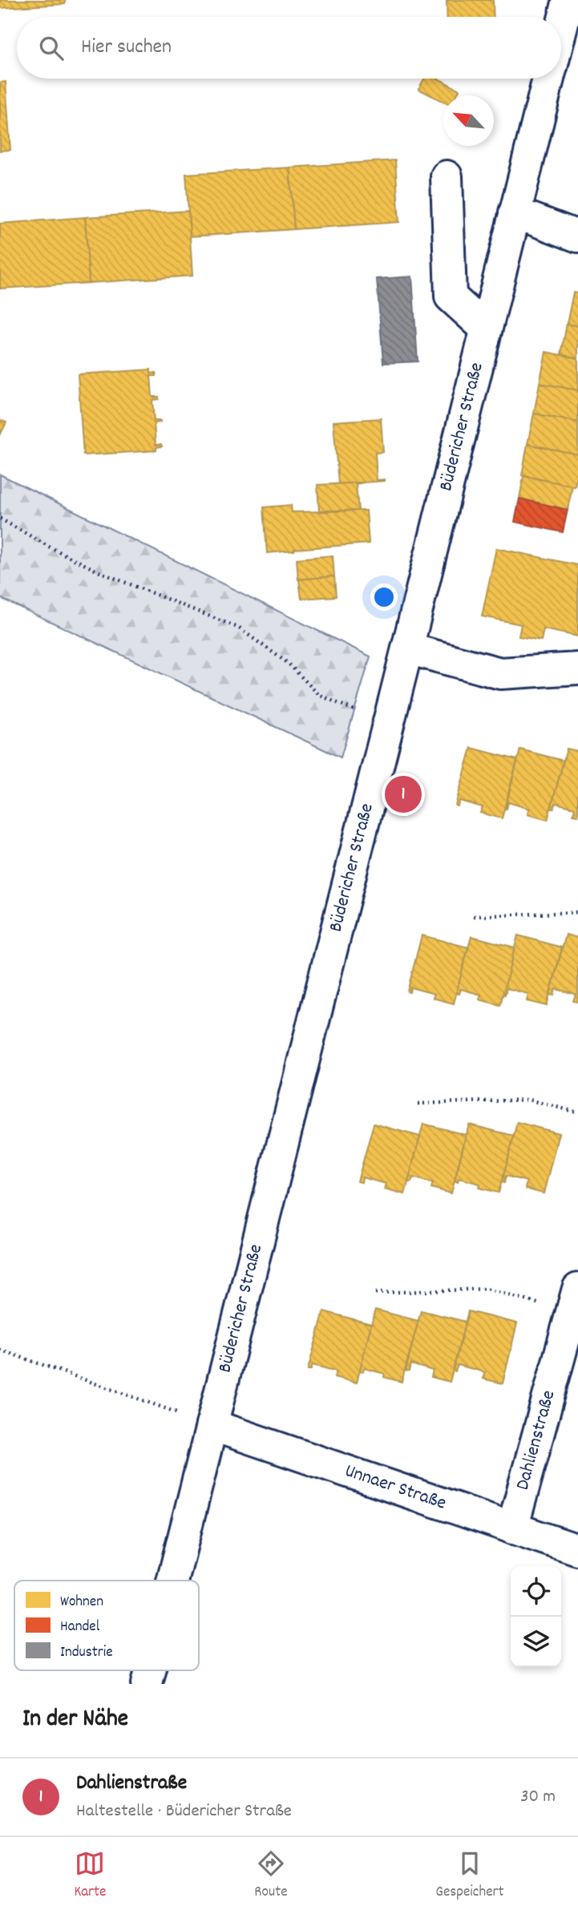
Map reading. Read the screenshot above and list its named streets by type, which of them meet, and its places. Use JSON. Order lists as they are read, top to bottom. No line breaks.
{"streets":{"street":["Büdericher Straße","Dahlienstraße","Unnaer Straße"]},"crossings":[["Büdericher Straße","Unnaer Straße"],["Dahlienstraße","Unnaer Straße"]],"legend":["Wohnen","Handel","Industrie"],"north":"top left","page":{"search":"Hier suchen","pins":"1","heading":"In der Nähe","list":[{"mark":"1","name":"Dahlienstraße","note":"Haltestelle · Büdericher Straße","value":"30 m"}],"nav":["Karte","Route","Gespeichert"]}}
